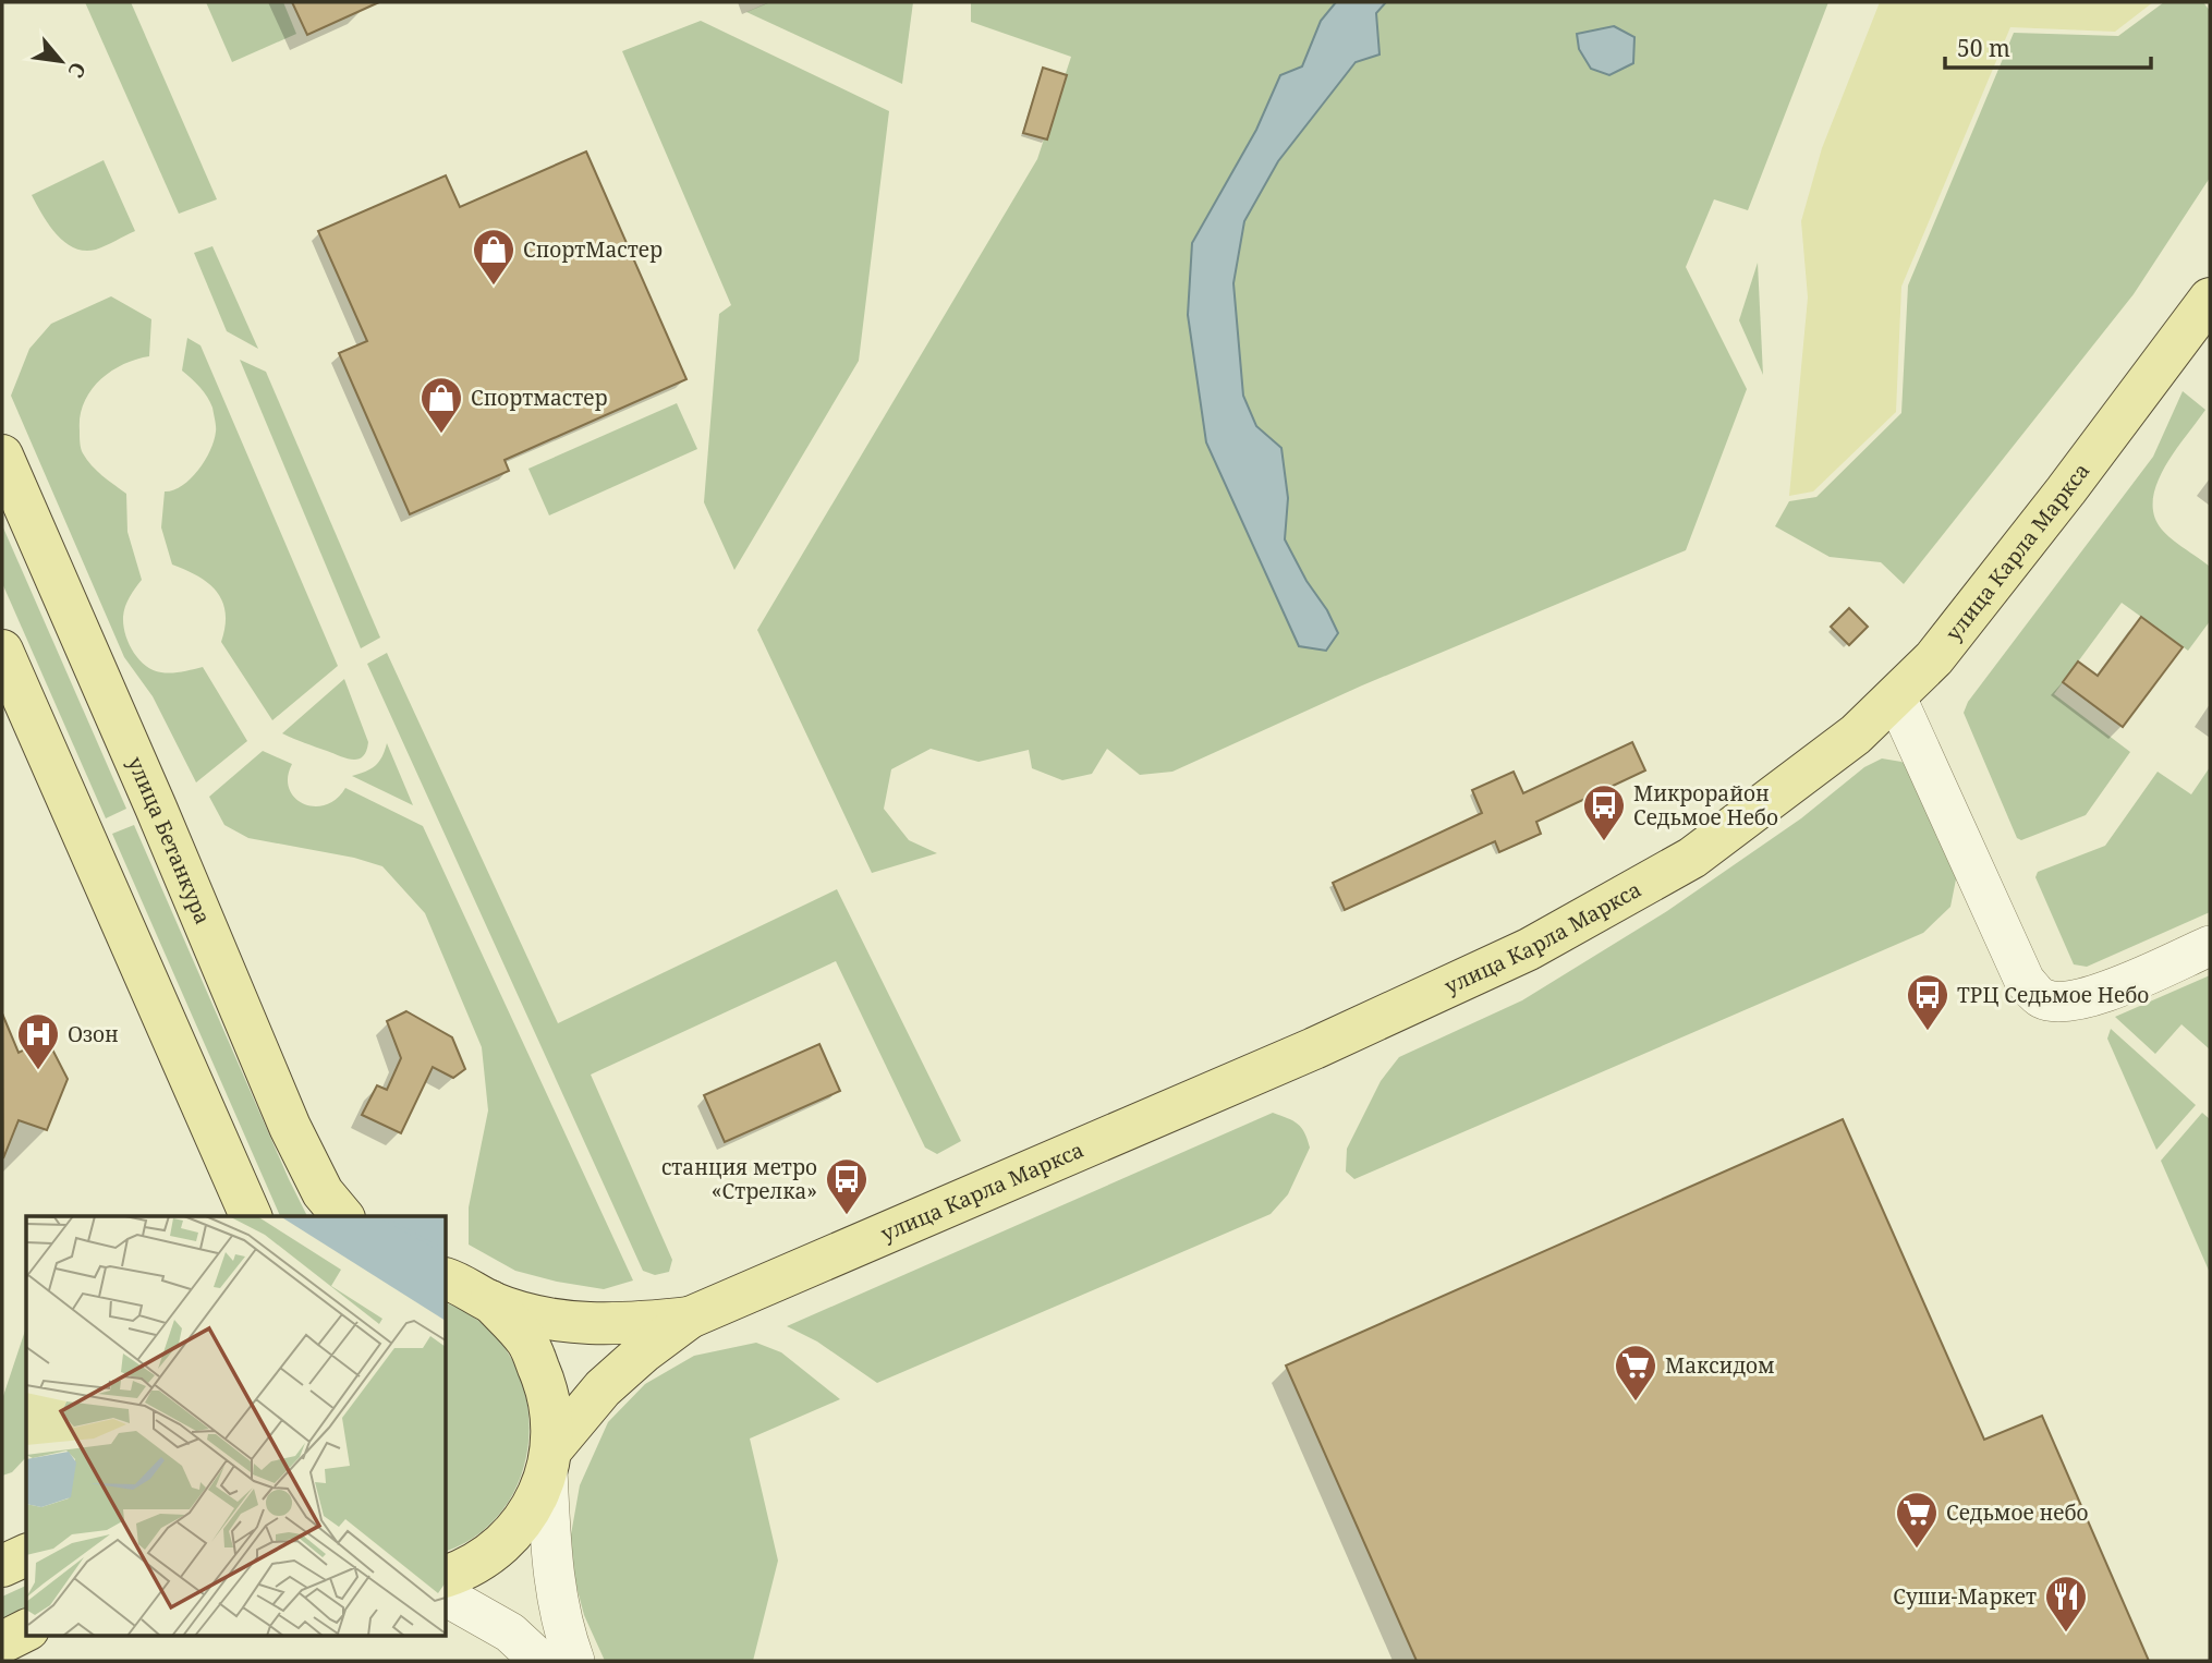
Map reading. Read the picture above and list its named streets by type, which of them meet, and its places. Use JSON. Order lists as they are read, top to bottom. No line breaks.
{"streets":{"main road":["улица Карла Маркса","улица Бетанкура"]},"places":{"shop":["СпортМастер","Спортмастер"],"bus stop":["Микрорайон Седьмое Небо","ТРЦ Седьмое Небо","станция метро «Стрелка»"],"hospital":["Озон"],"supermarket":["Максидом","Седьмое небо"],"restaurant":["Суши-Маркет"]},"scale_bar":"50 m","north":"bottom right"}
